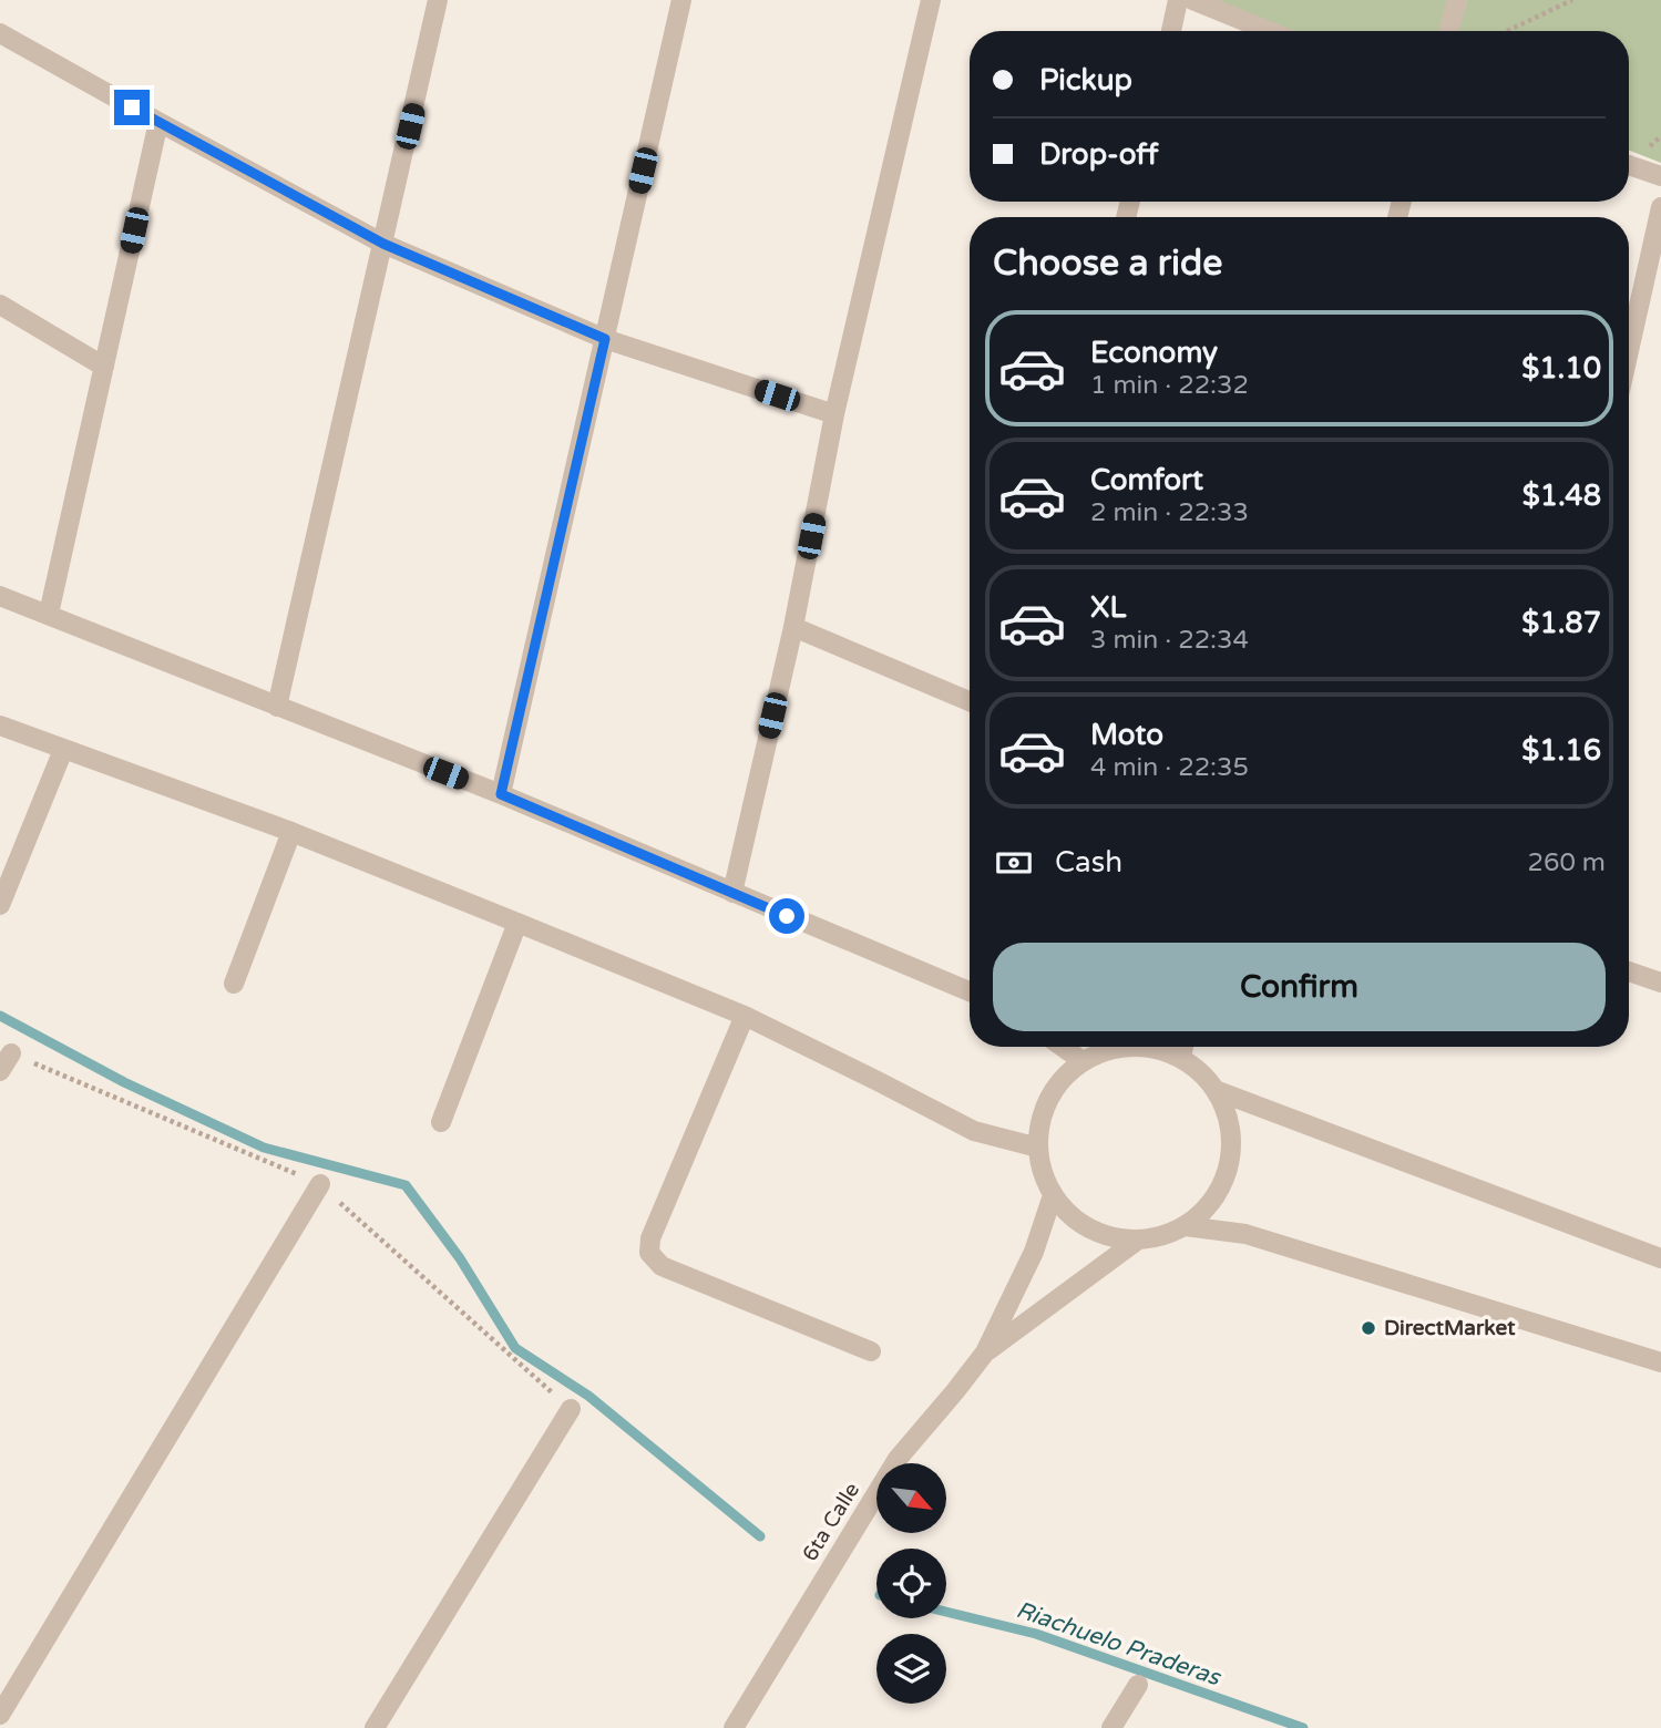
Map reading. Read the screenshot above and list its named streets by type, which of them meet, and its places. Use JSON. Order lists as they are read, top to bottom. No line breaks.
{"streets":{"street":["6ta Calle"]},"water":["Riachuelo Praderas"],"places":["DirectMarket"],"north":"bottom right","page":{"banner":["Pickup","Drop-off"],"heading":"Choose a ride","list":[{"name":"Economy","note":"1 min · 22:32","value":"$1.10"},{"name":"Comfort","note":"2 min · 22:33","value":"$1.48"},{"name":"XL","note":"3 min · 22:34","value":"$1.87"},{"name":"Moto","note":"4 min · 22:35","value":"$1.16"}],"pay":["Cash","260 m"],"buttons":"Confirm"}}
